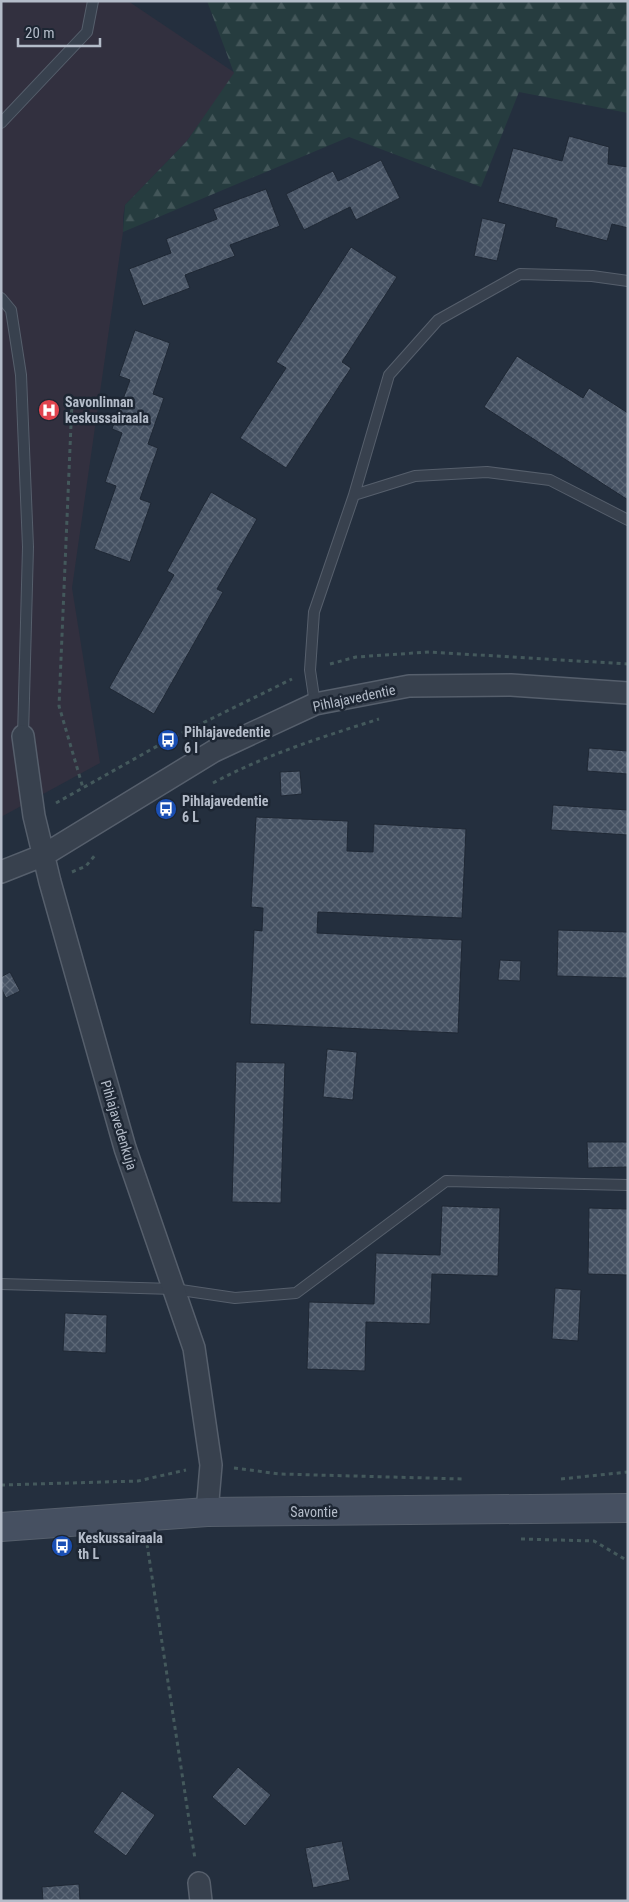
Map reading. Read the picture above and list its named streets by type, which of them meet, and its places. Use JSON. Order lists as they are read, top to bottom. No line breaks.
{"streets":{"main road":["Savontie"],"street":["Pihlajavedentie","Pihlajavedenkuja"]},"crossings":[["Pihlajavedentie","Pihlajavedenkuja"],["Pihlajavedenkuja","Savontie"]],"places":{"hospital":["Savonlinnan keskussairaala"],"bus stop":["Pihlajavedentie 6 I","Pihlajavedentie 6 L","Keskussairaala th L"]},"scale_bar":"20 m"}
